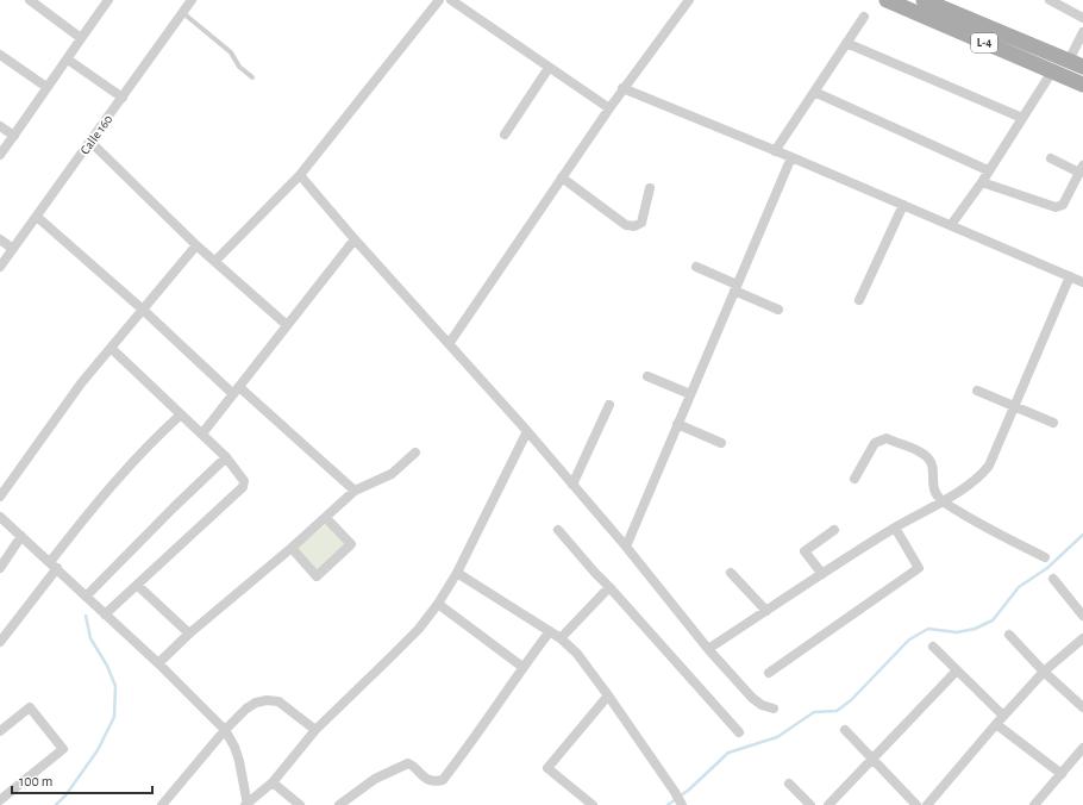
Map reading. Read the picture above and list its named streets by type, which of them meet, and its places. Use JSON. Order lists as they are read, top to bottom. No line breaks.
{"streets":{"main road":["L-4"],"street":["Calle 160"]},"scale_bar":"100 m"}
